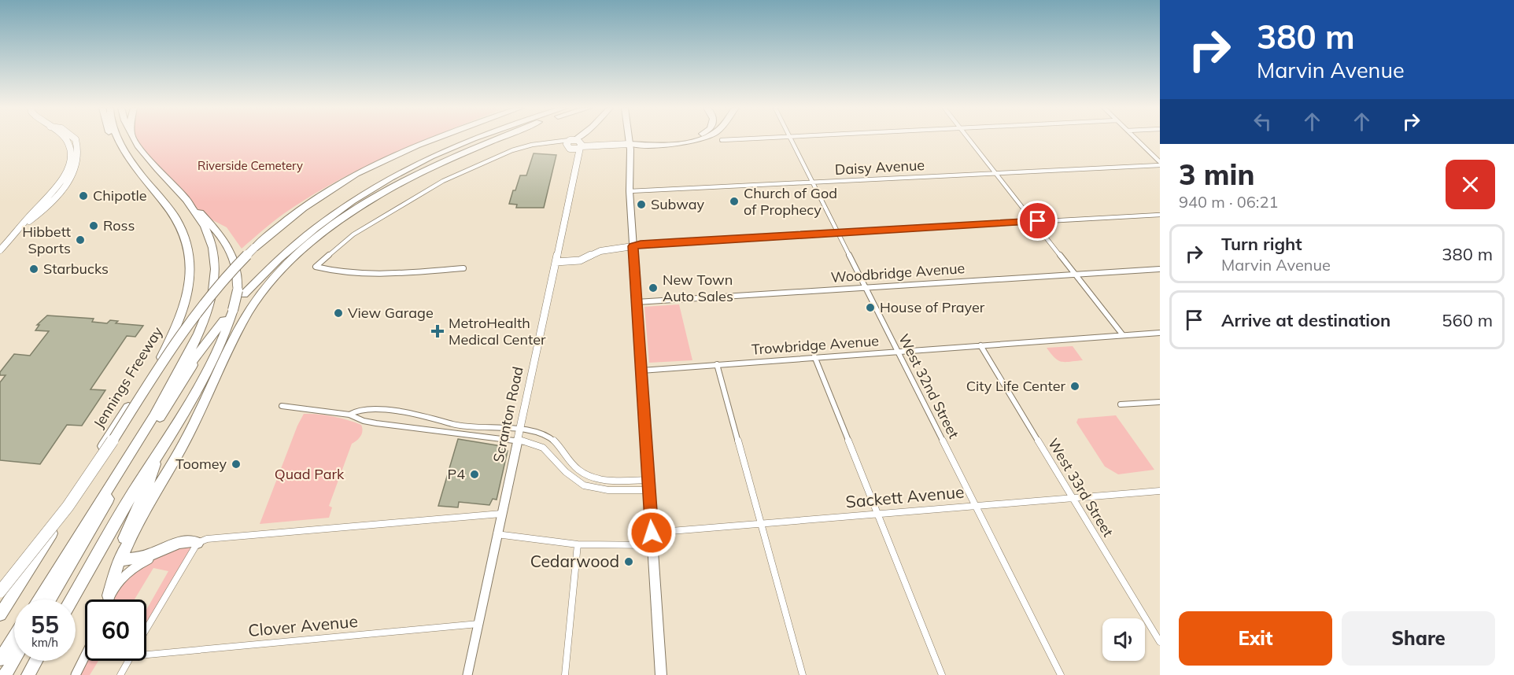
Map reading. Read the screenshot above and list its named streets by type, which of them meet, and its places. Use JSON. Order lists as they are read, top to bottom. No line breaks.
{"streets":{"highway":["Jennings Freeway"],"street":["Daisy Avenue","Woodbridge Avenue","Trowbridge Avenue","West 32nd Street","Scranton Road","West 33rd Street","Sackett Avenue","Clover Avenue"]},"crossings":[["Daisy Avenue","West 32nd Street"],["Woodbridge Avenue","West 32nd Street"],["Trowbridge Avenue","West 32nd Street"],["Trowbridge Avenue","West 33rd Street"],["West 32nd Street","Sackett Avenue"],["Scranton Road","Clover Avenue"],["West 33rd Street","Sackett Avenue"]],"parks":["Riverside Cemetery","Quad Park"],"places":{"other":["Chipotle","Church of God of Prophecy","Subway","Ross","Hibbett Sports","Starbucks","New Town Auto Sales","House of Prayer","View Garage","City Life Center","Toomey","P4","Cedarwood"],"health":["MetroHealth Medical Center"]},"page":{"turn":["380 m","Marvin Avenue"],"heading":["3 min","940 m · 06:21"],"list":[{"name":"Turn right","note":"Marvin Avenue","value":"380 m"},{"name":"Arrive at destination","value":"560 m"}],"speed":"55 km/h","limit":"60","buttons":["Exit","Share"]}}
